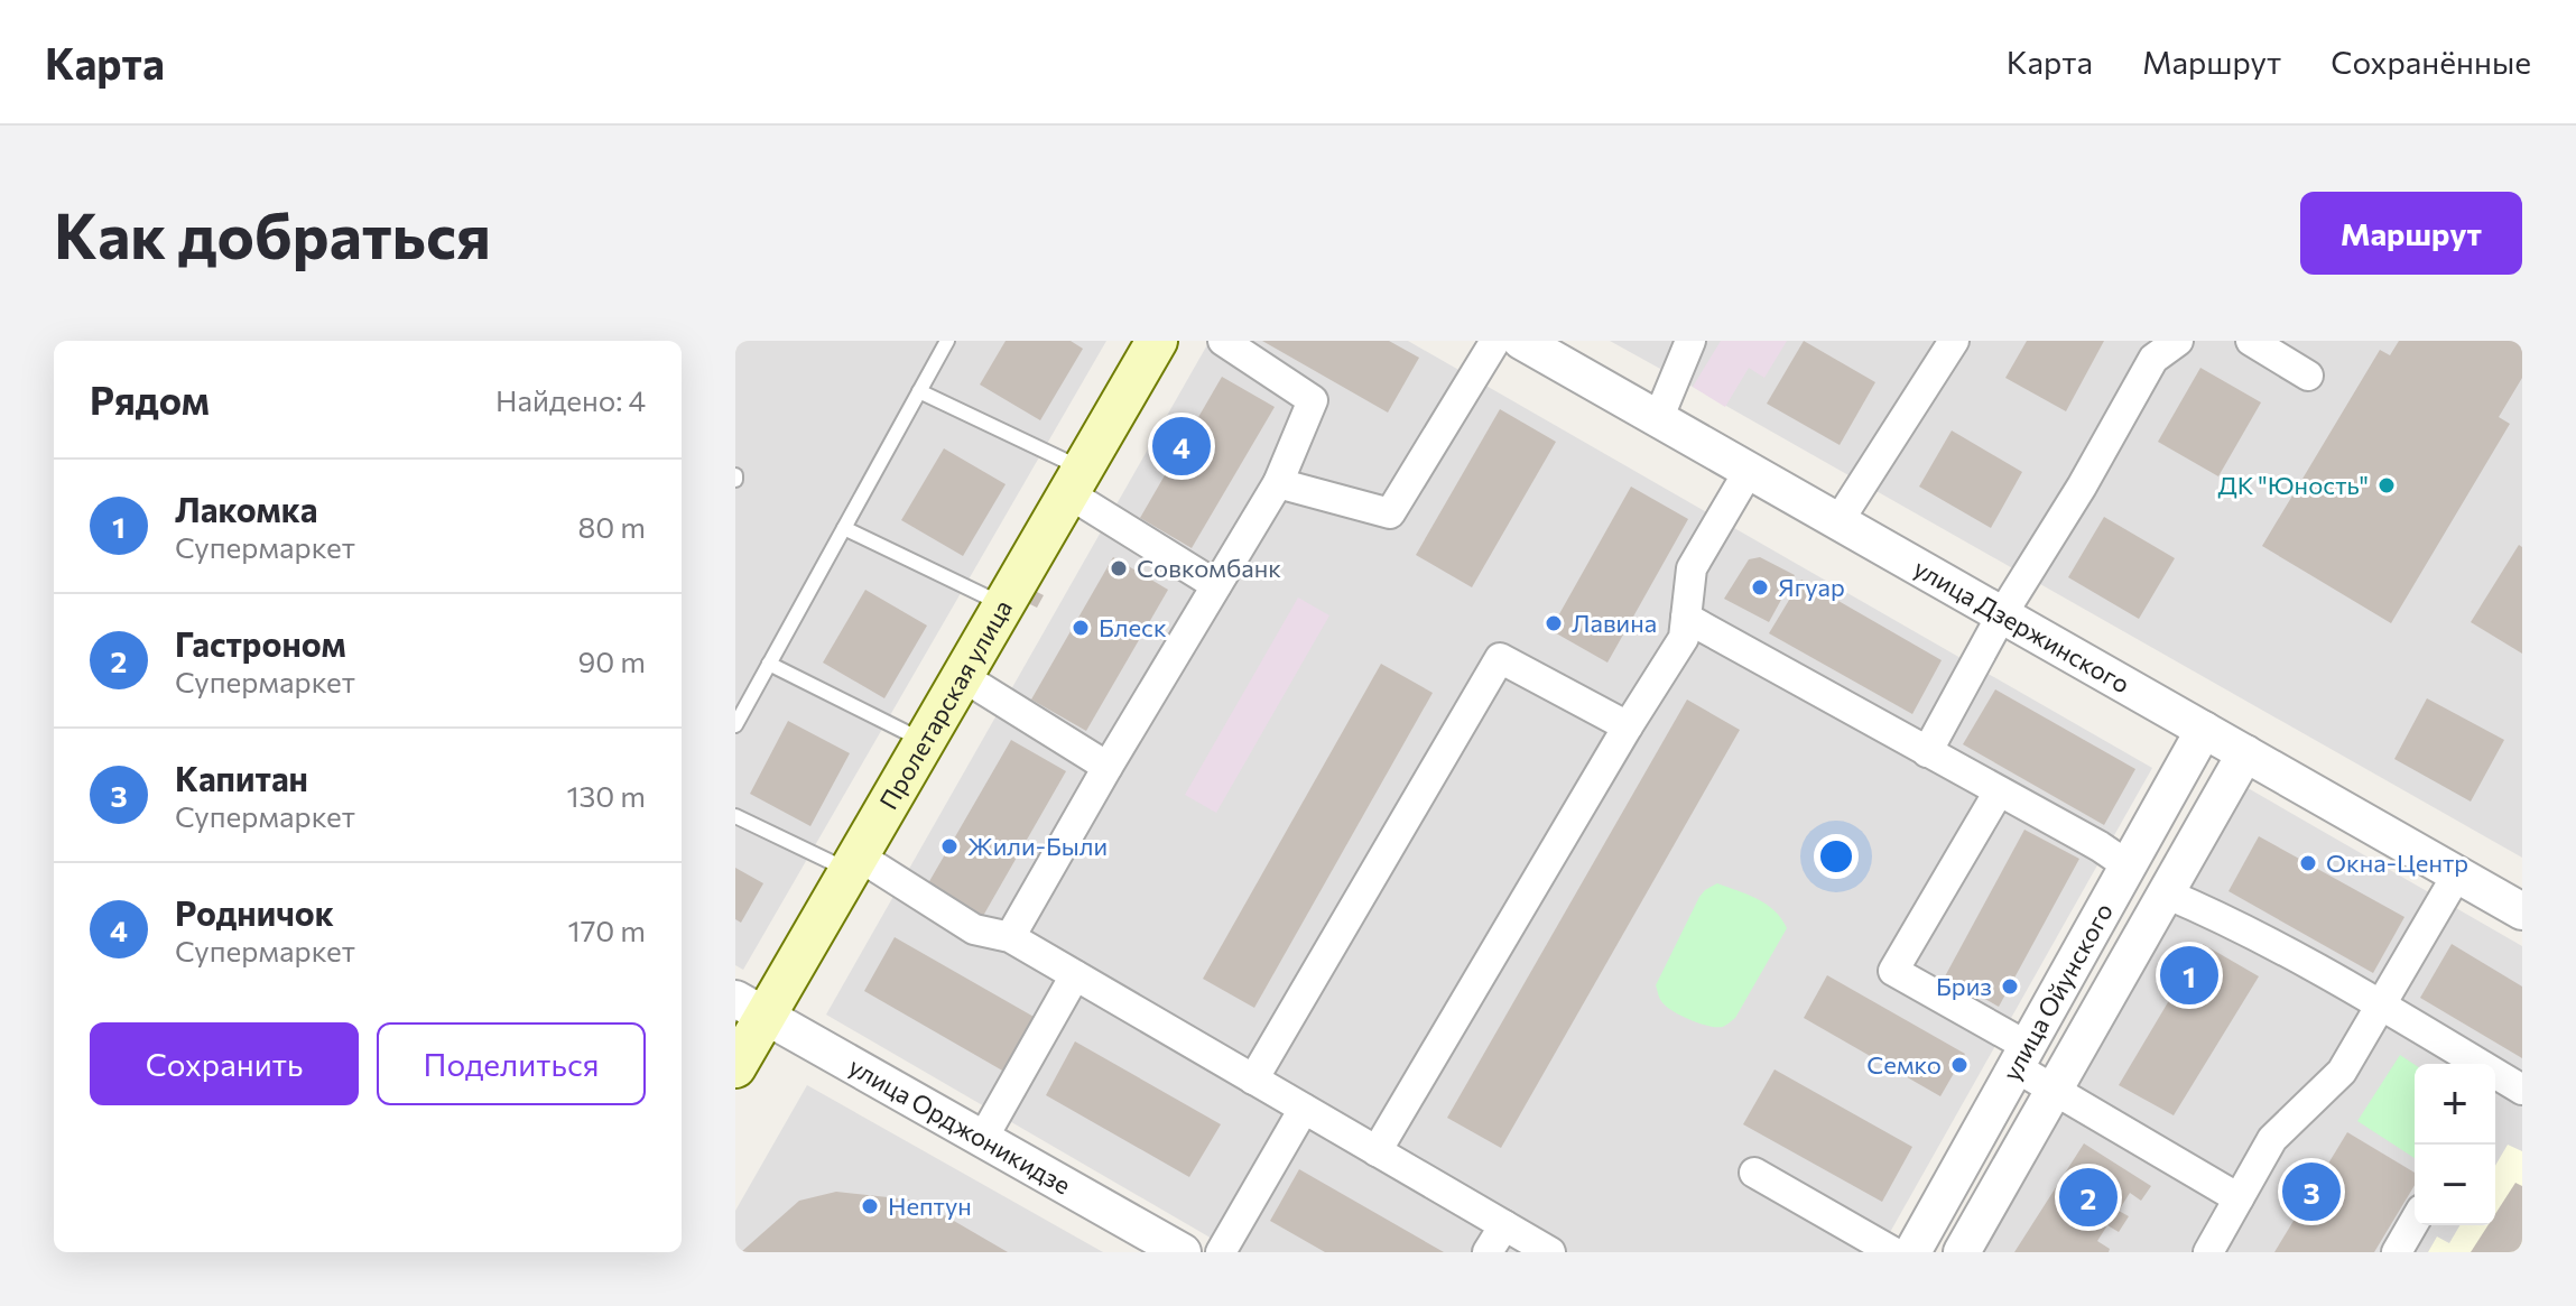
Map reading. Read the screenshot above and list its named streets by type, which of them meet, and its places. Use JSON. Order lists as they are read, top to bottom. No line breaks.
{"streets":{"main road":["Пролетарская улица"],"street":["улица Дзержинского","улица Ойунского","улица Орджоникидзе"]},"crossings":[["улица Дзержинского","улица Ойунского"],["Пролетарская улица","улица Орджоникидзе"]],"places":["ДК \"Юность\"","Совкомбанк","Ягуар","Лавина","Блеск","Жили-Были","Окна-Центр","Бриз","Семко","Нептун"],"page":{"header":"Карта","nav":["Карта","Маршрут","Сохранённые"],"buttons":["Маршрут",["Сохранить","Поделиться"]],"title":"Как добраться","heading":["Рядом","Найдено: 4"],"pins":["4","1","3","2"],"list":[{"mark":"1","name":"Лакомка","note":"Супермаркет","value":"80 m"},{"mark":"2","name":"Гастроном","note":"Супермаркет","value":"90 m"},{"mark":"3","name":"Капитан","note":"Супермаркет","value":"130 m"},{"mark":"4","name":"Родничок","note":"Супермаркет","value":"170 m"}],"map_buttons":["+","−"]}}
